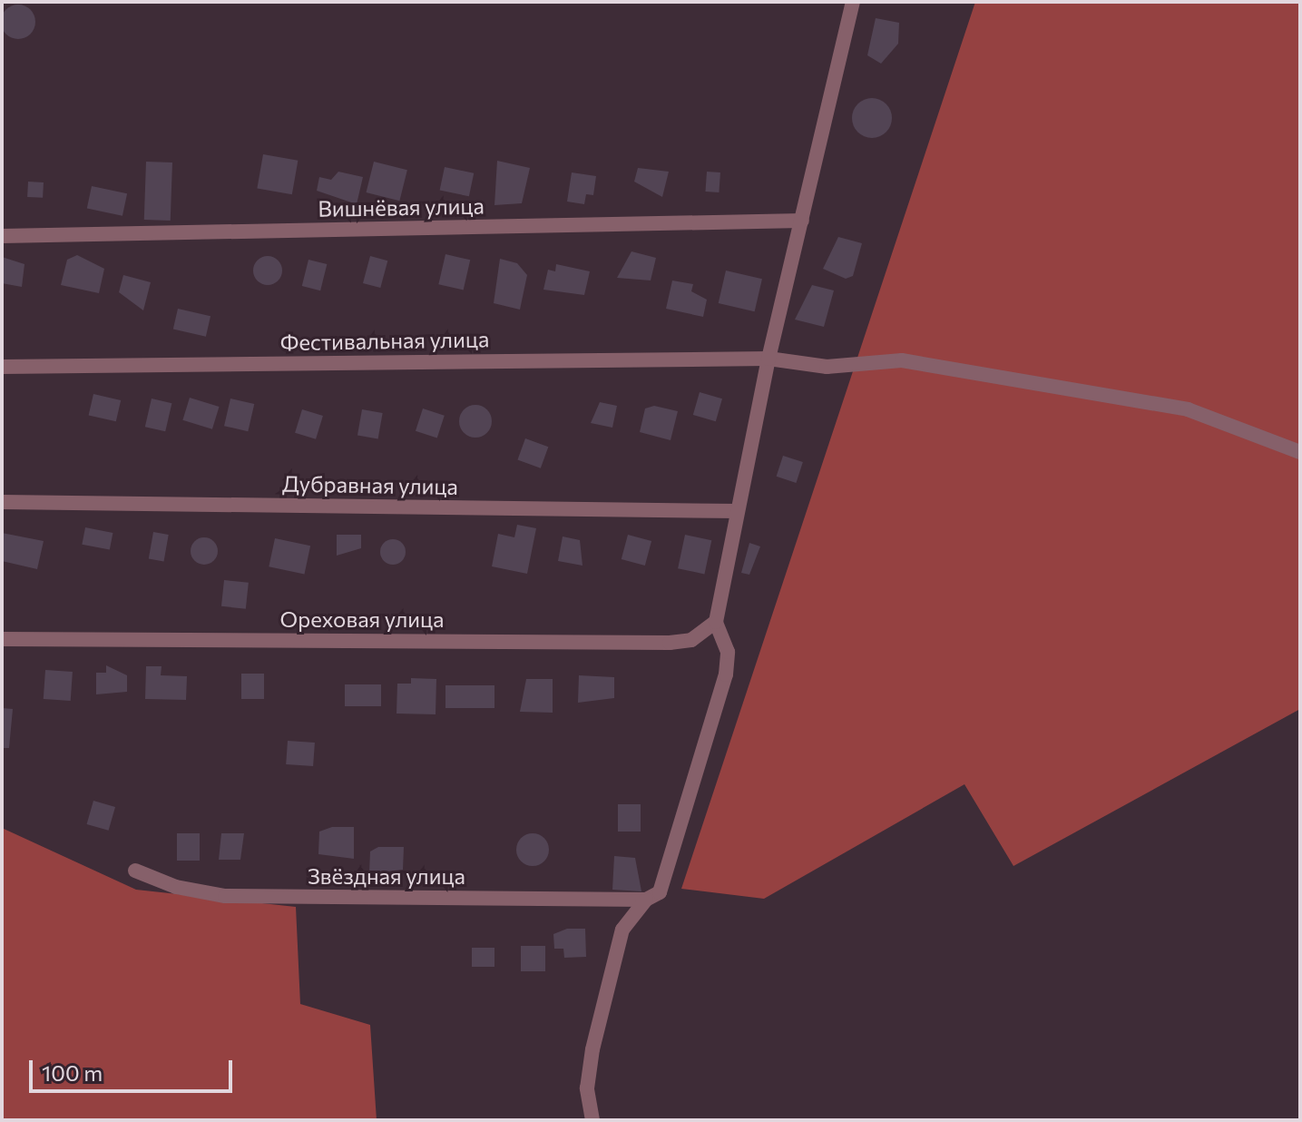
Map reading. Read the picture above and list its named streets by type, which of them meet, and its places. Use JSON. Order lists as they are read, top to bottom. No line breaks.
{"streets":{"street":["Вишнёвая улица","Фестивальная улица","Дубравная улица","Ореховая улица","Звёздная улица"]},"scale_bar":"100 m"}
